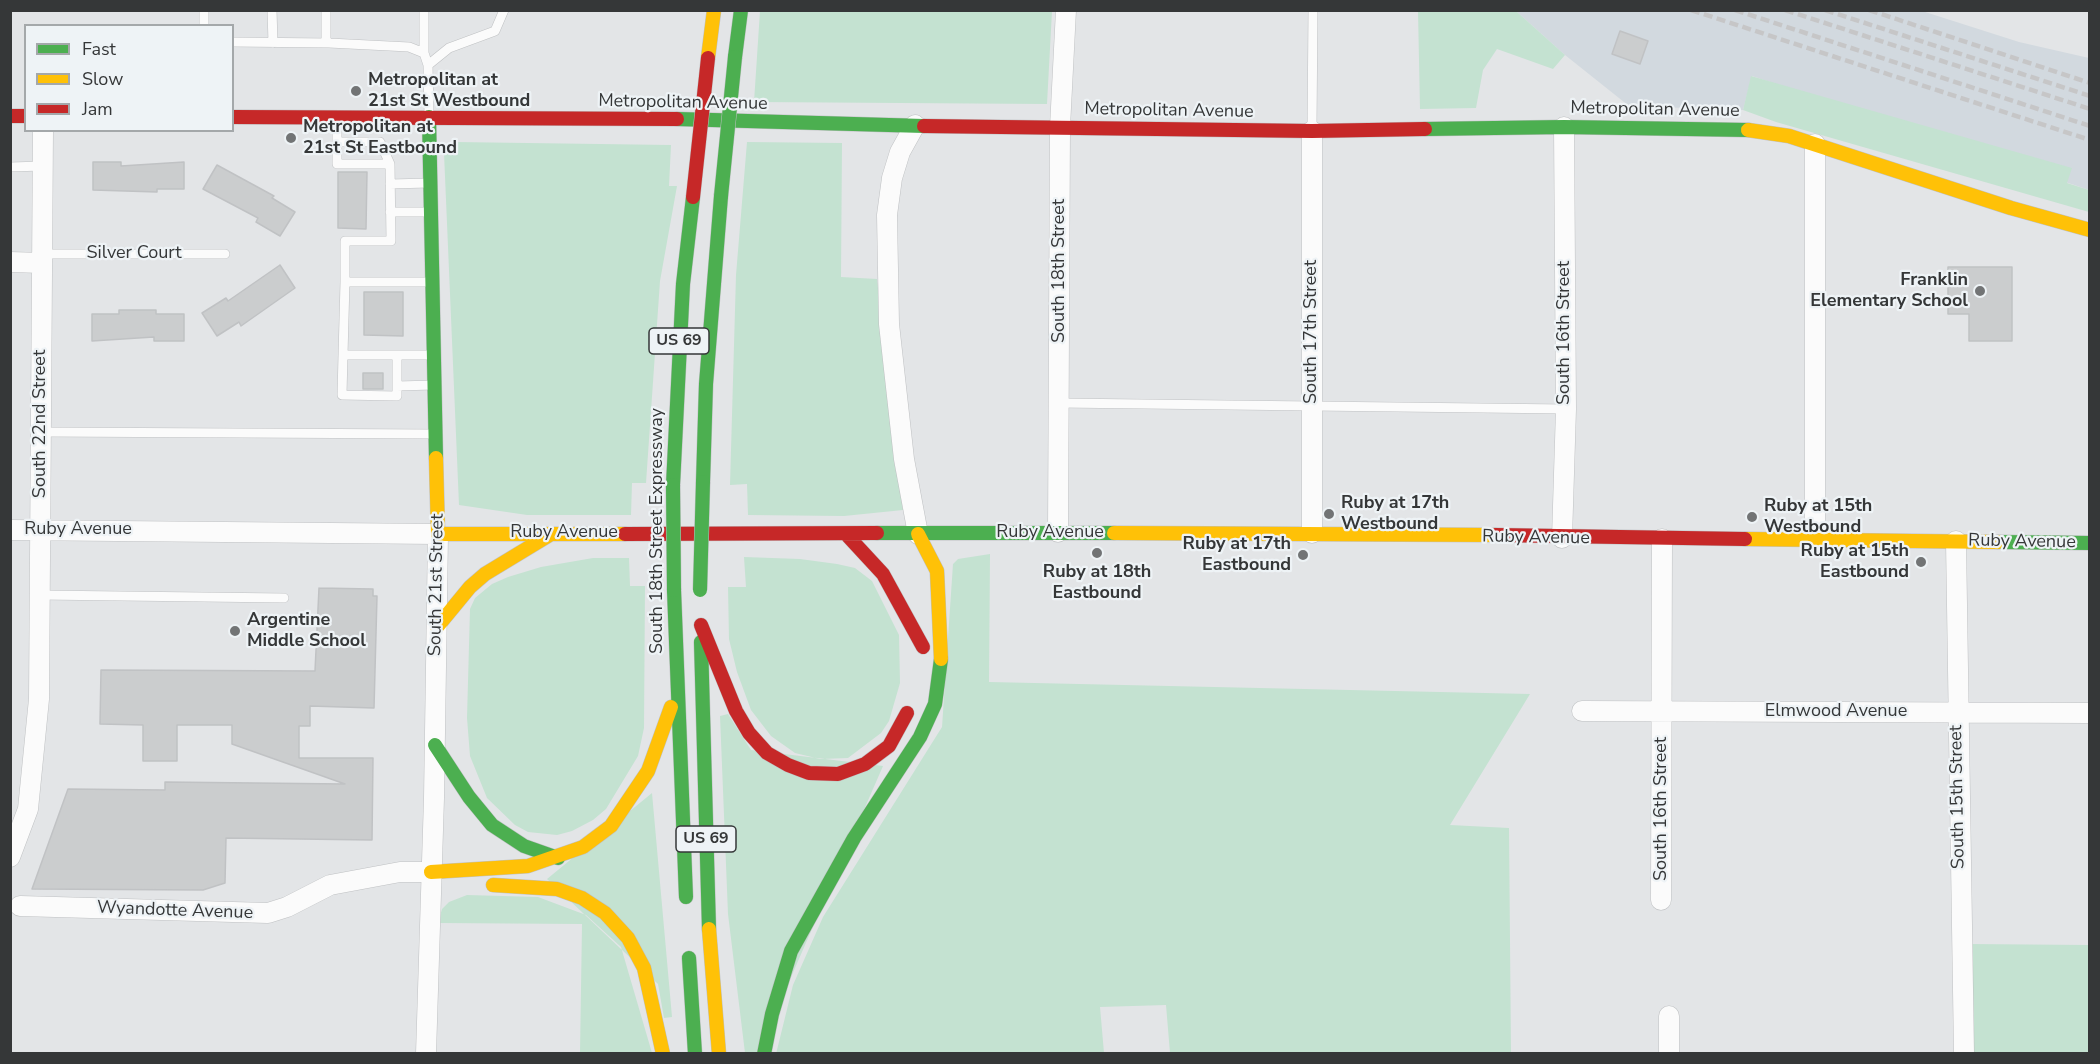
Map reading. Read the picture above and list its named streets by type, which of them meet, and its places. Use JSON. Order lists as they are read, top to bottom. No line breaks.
{"streets":{"main road":["Metropolitan Avenue","US 69","Ruby Avenue","South 18th Street Expressway","South 21st Street"],"street":["South 18th Street","South 17th Street","South 16th Street","South 22nd Street","Elmwood Avenue","South 15th Street","Wyandotte Avenue"],"lane":["Silver Court"]},"crossings":[["Metropolitan Avenue","South 18th Street"],["Metropolitan Avenue","South 17th Street"],["Metropolitan Avenue","South 16th Street"],["Metropolitan Avenue","South 21st Street"],["Silver Court","South 22nd Street"],["South 18th Street","Ruby Avenue"],["South 17th Street","Ruby Avenue"],["South 16th Street","Ruby Avenue"],["South 16th Street","Elmwood Avenue"],["South 22nd Street","Ruby Avenue"],["Ruby Avenue","South 21st Street"],["Ruby Avenue","South 15th Street"],["South 21st Street","Wyandotte Avenue"],["Elmwood Avenue","South 15th Street"]],"places":["Metropolitan at 21st St Westbound","Metropolitan at 21st St Eastbound","Franklin Elementary School","Ruby at 17th Westbound","Ruby at 15th Westbound","Ruby at 18th Eastbound","Ruby at 17th Eastbound","Ruby at 15th Eastbound","Argentine Middle School"],"legend":["Fast","Slow","Jam"]}
